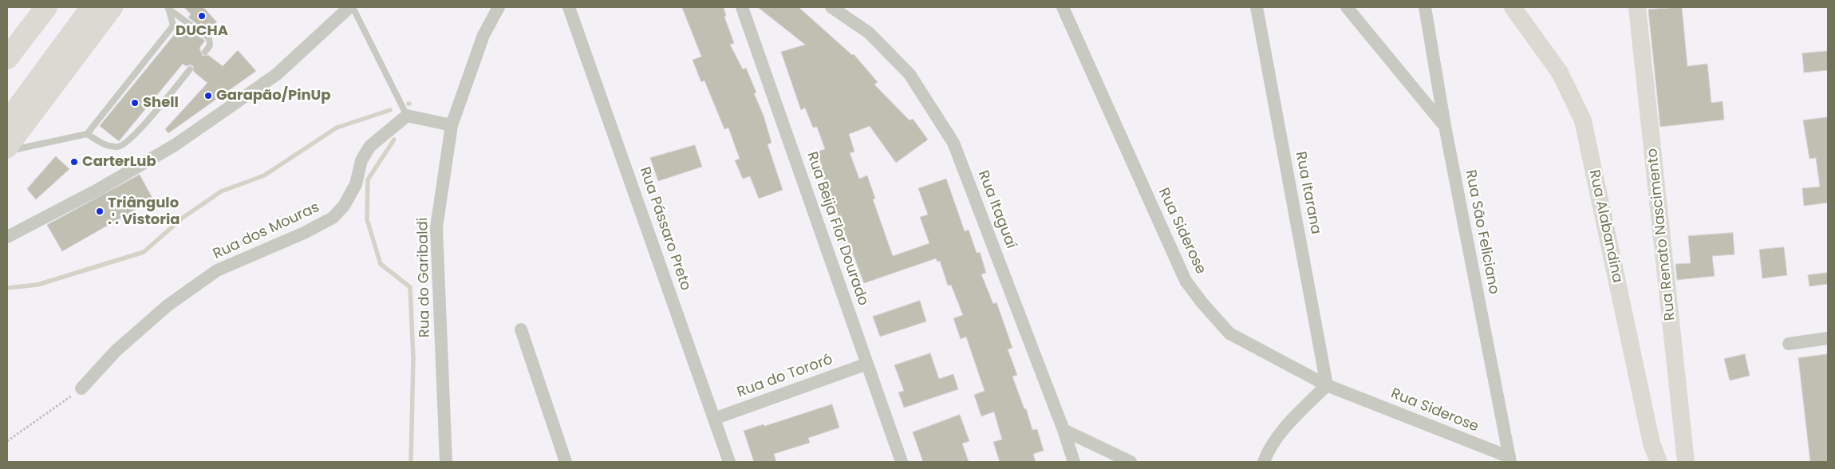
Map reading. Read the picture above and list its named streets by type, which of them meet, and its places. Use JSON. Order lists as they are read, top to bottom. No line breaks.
{"streets":{"street":["Rua Itarana","Rua Itaguaí","Rua Alabandina","Rua Pássaro Preto","Rua Beija Flor Dourado","Rua dos Mouras","Rua Siderose","Rua São Feliciano","Rua Renato Nascimento","Rua do Garibaldi","Rua do Tororó"]},"crossings":[["Rua Itarana","Rua Siderose"],["Rua Pássaro Preto","Rua do Tororó"],["Rua Beija Flor Dourado","Rua do Tororó"],["Rua Siderose","Rua São Feliciano"]],"places":["DUCHA","Garapão/PinUp","Shell","CarterLub","Triângulo .'. Vistoria"]}
